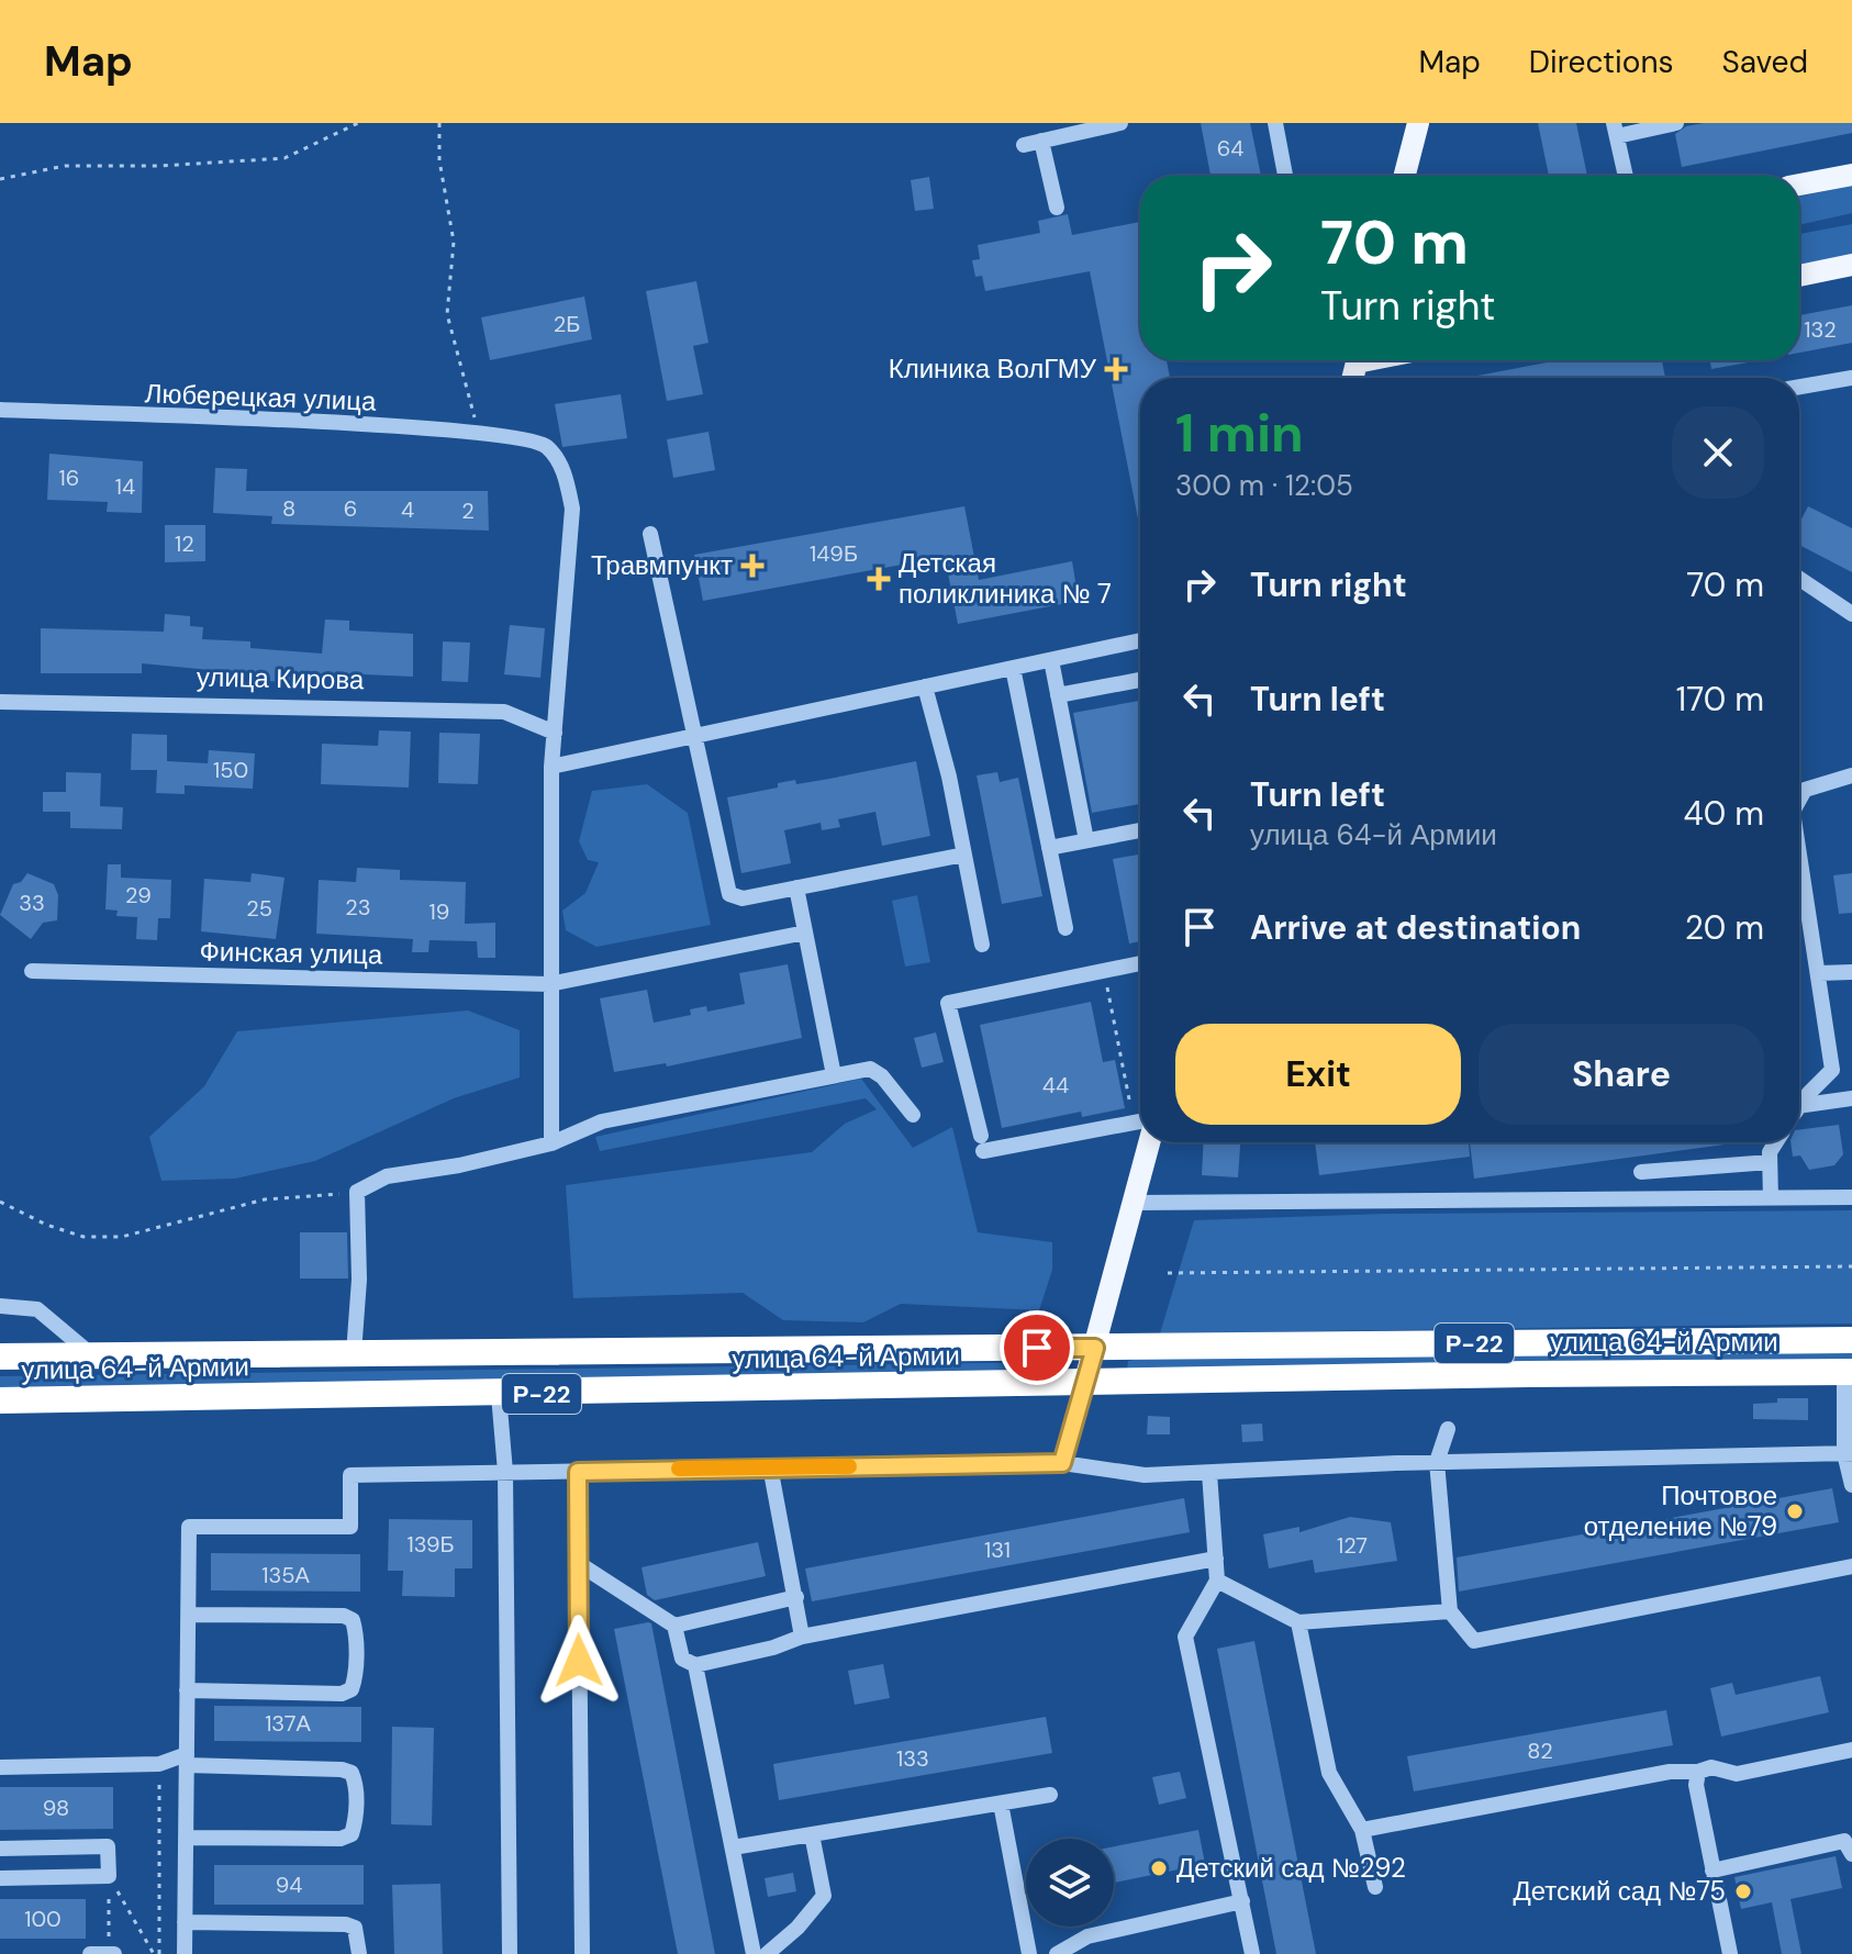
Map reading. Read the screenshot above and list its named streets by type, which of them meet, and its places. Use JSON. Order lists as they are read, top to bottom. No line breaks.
{"streets":{"highway":["улица 64-й Армии","Р-22"],"street":["Люберецкая улица","улица Кирова","Финская улица"]},"crossings":[["Люберецкая улица","улица Кирова"]],"places":{"health":["Клиника ВолГМУ","Травмпункт","Детская поликлиника № 7"],"other":["Почтовое отделение №79","Детский сад №292","Детский сад №75"]},"house_numbers":["64","2Б","132","16","14","8","6","4","2","12","149Б","150","29","33","23","25","19","44","139Б","127","131","135А","137А","82","133","98","94","100"],"page":{"header":"Map","nav":["Map","Directions","Saved"],"turn":["70 m","Turn right"],"heading":["1 min","300 m · 12:05"],"list":[{"name":"Turn right","value":"70 m"},{"name":"Turn left","value":"170 m"},{"name":"Turn left","note":"улица 64-й Армии","value":"40 m"},{"name":"Arrive at destination","value":"20 m"}],"buttons":["Exit","Share"]}}
